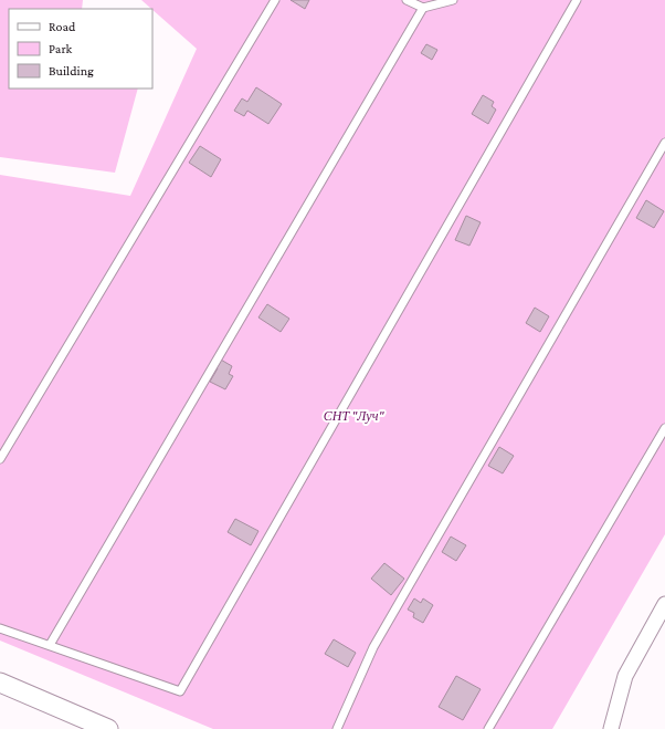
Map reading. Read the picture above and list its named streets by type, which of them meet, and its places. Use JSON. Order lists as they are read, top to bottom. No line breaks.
{"parks":["СНТ \"Луч\""],"legend":["Road","Park","Building"]}
